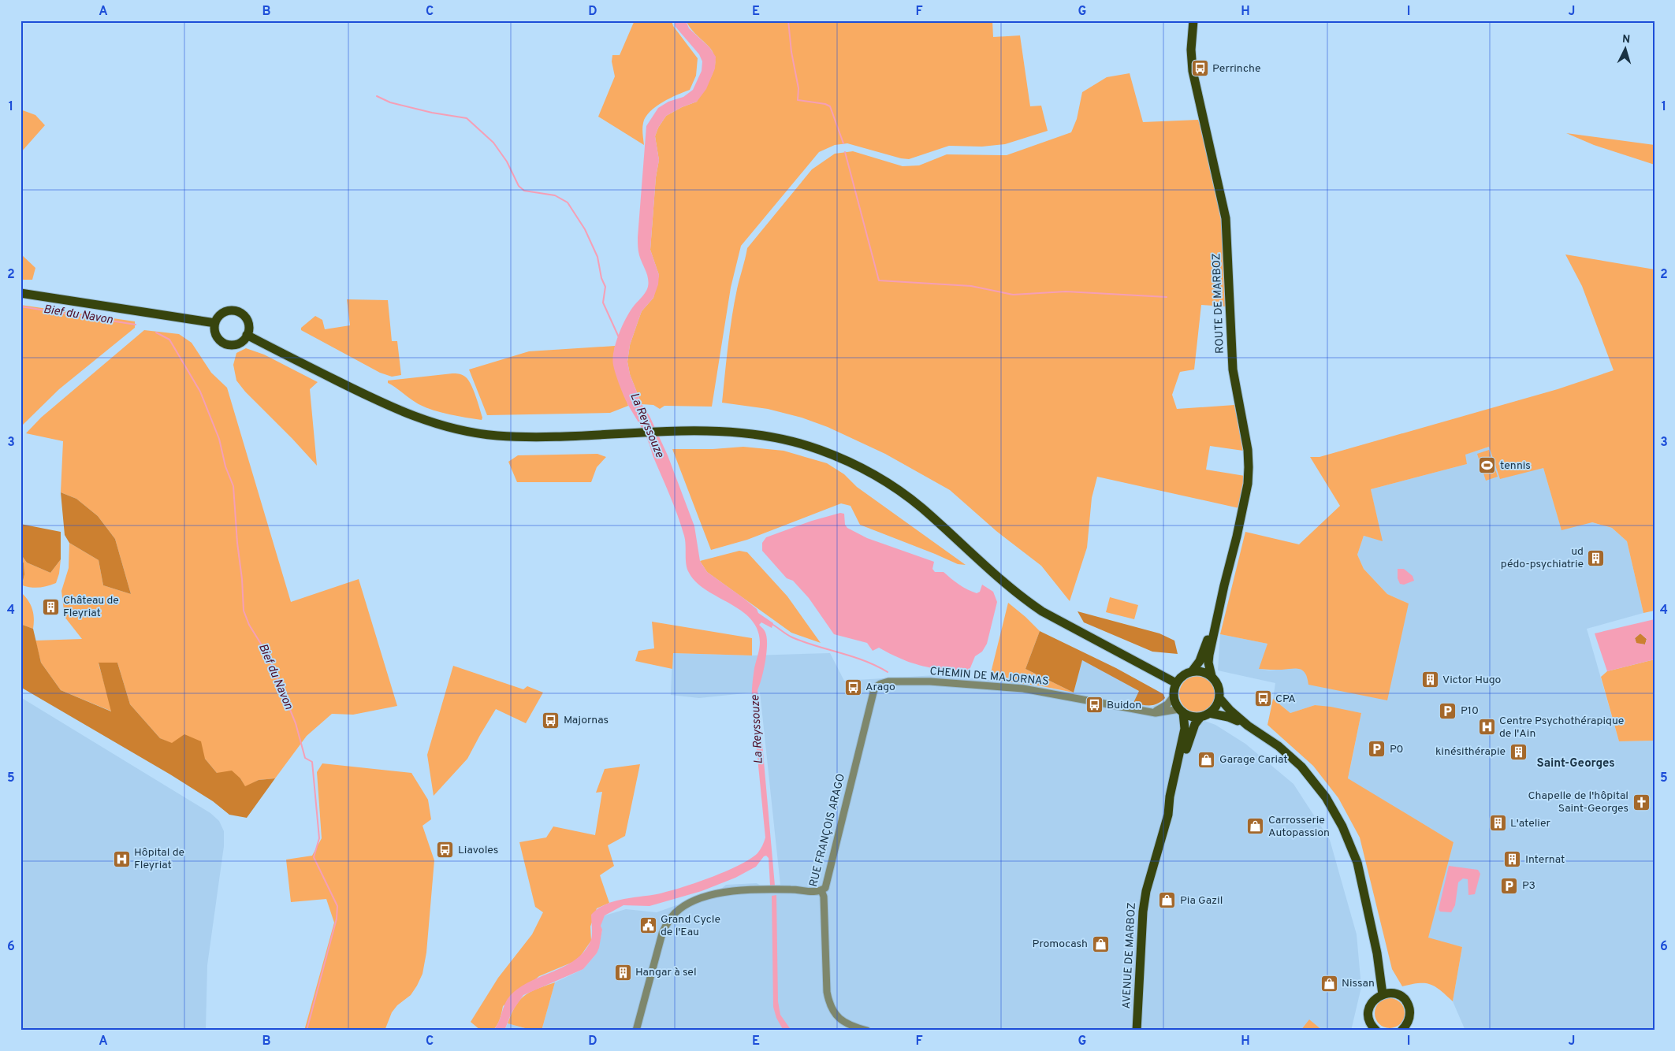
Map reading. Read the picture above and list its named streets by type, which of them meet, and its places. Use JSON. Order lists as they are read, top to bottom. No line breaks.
{"streets":{"main road":["ROUTE DE MARBOZ","AVENUE DE MARBOZ"],"street":["CHEMIN DE MAJORNAS","RUE FRANÇOIS ARAGO"]},"crossings":[["ROUTE DE MARBOZ","CHEMIN DE MAJORNAS"],["ROUTE DE MARBOZ","AVENUE DE MARBOZ"],["CHEMIN DE MAJORNAS","RUE FRANÇOIS ARAGO"],["CHEMIN DE MAJORNAS","AVENUE DE MARBOZ"]],"districts":["Saint-Georges"],"water":["Bief du Navon","La Reyssouze"],"places":{"bus stop":["Perrinche","Arago","CPA","Buidon","Majornas","Liavoles"],"sports":["tennis"],"building":["ud pédo-psychiatrie","Château de Fleyriat","Victor Hugo","kinésithérapie","L'atelier","Internat","Hangar à sel"],"parking":["P10","P0","P3"],"hospital":["Centre Psychothérapique de l'Ain","Hôpital de Fleyriat"],"shop":["Garage Cariat","Carrosserie Autopassion","Pia Gazil","Promocash","Nissan"],"church":["Chapelle de l'hôpital Saint-Georges"],"public building":["Grand Cycle de l'Eau"]},"north":"top","grid":{"columns":["A","B","C","D","E","F","G","H","I","J"],"rows":["1","2","3","4","5","6"]}}
